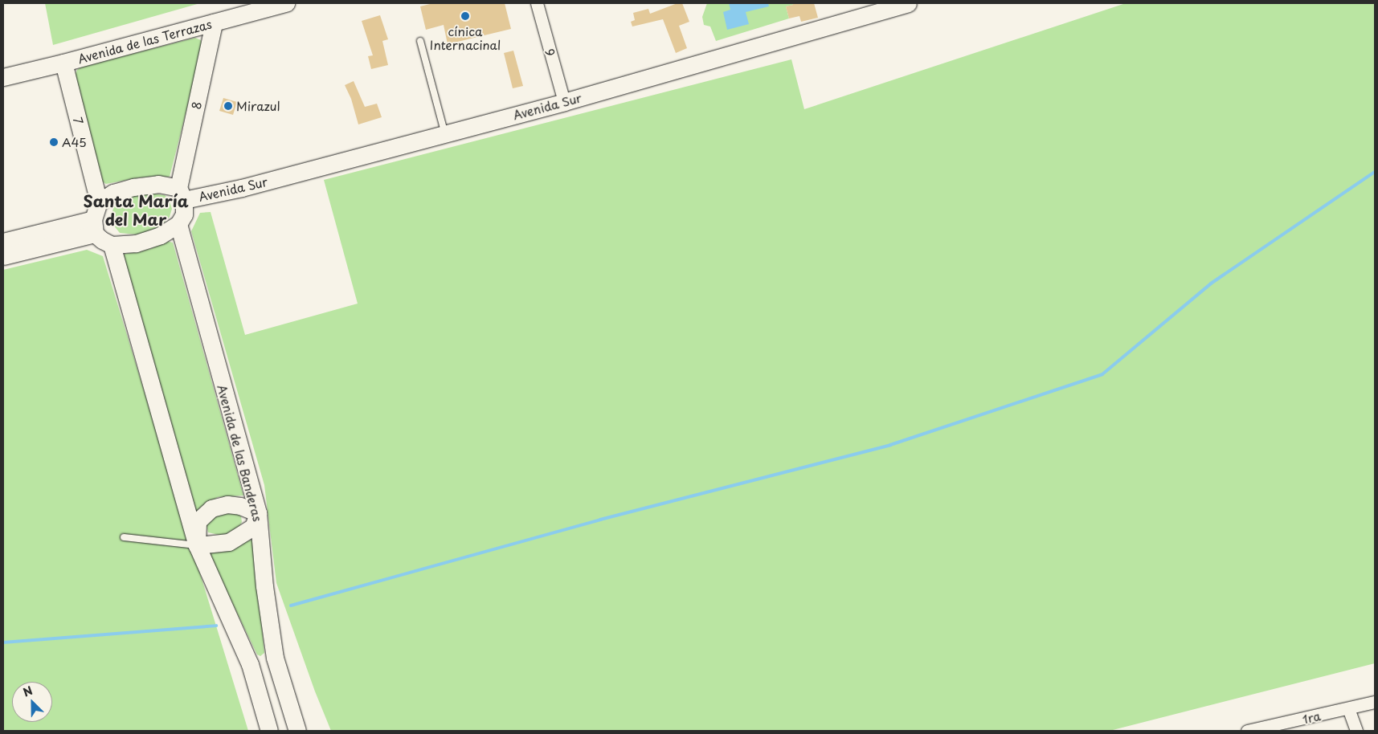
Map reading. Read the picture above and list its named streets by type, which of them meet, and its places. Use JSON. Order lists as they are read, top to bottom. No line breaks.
{"streets":{"street":["Avenida de las Terrazas","9","8","Avenida Sur","7","Avenida de las Banderas","1ra"]},"crossings":[["Avenida de las Terrazas","8"],["Avenida de las Terrazas","7"],["9","Avenida Sur"],["8","Avenida Sur"],["8","7"],["8","Avenida de las Banderas"],["Avenida Sur","7"],["Avenida Sur","Avenida de las Banderas"],["7","Avenida de las Banderas"]],"districts":["Santa María del Mar"],"places":["cínica Internacinal","Mirazul","A45"],"north":"top left"}
